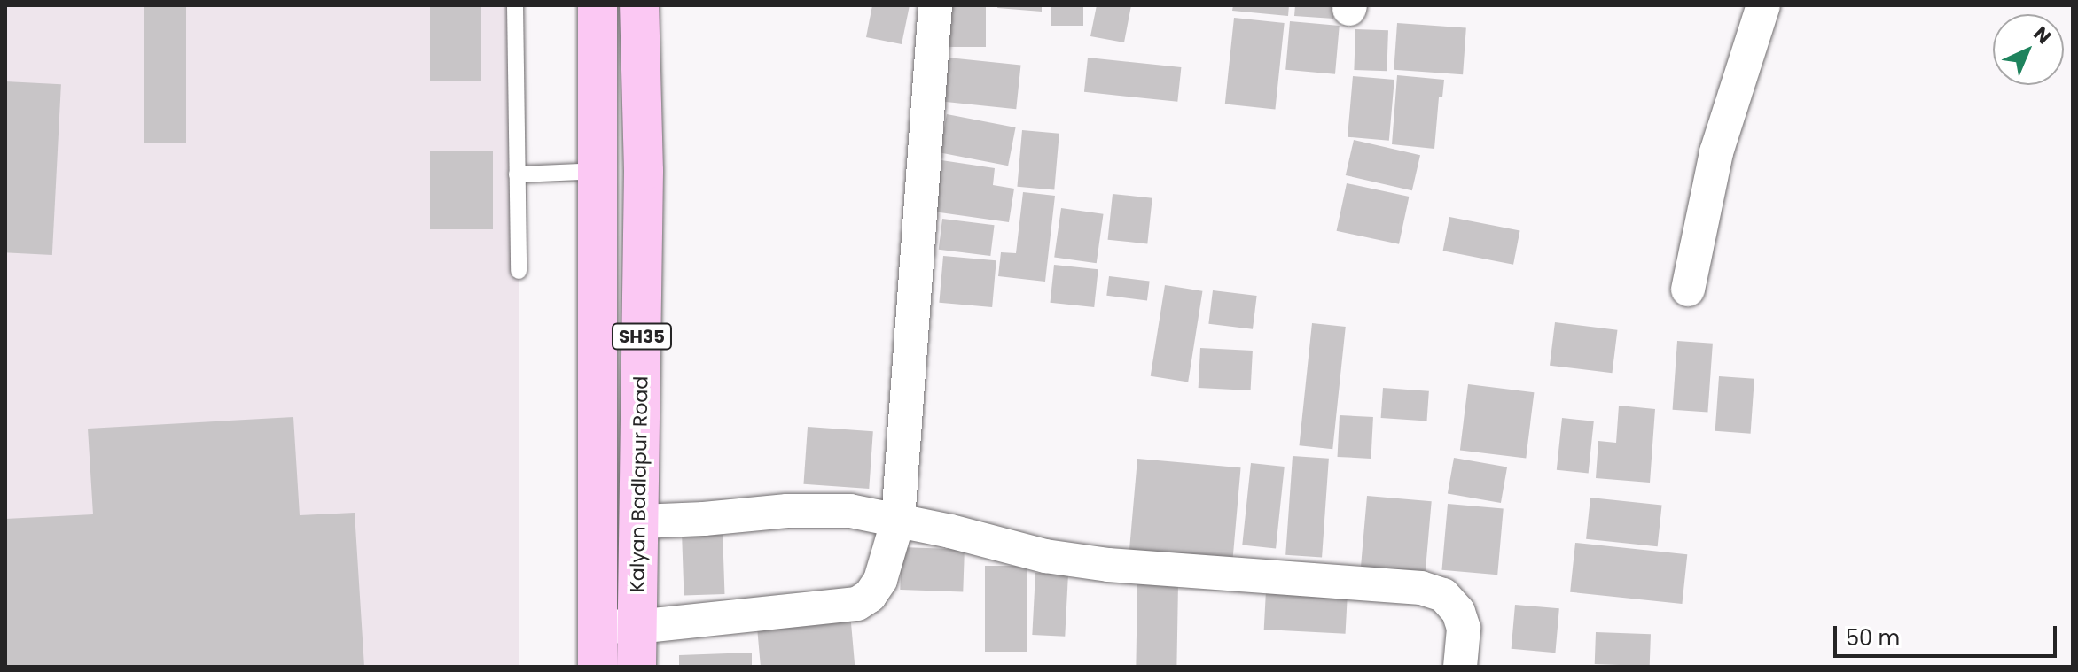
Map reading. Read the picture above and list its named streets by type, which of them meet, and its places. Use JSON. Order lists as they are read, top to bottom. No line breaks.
{"streets":{"main road":["SH35","Kalyan Badlapur Road"]},"scale_bar":"50 m","north":"top right"}
